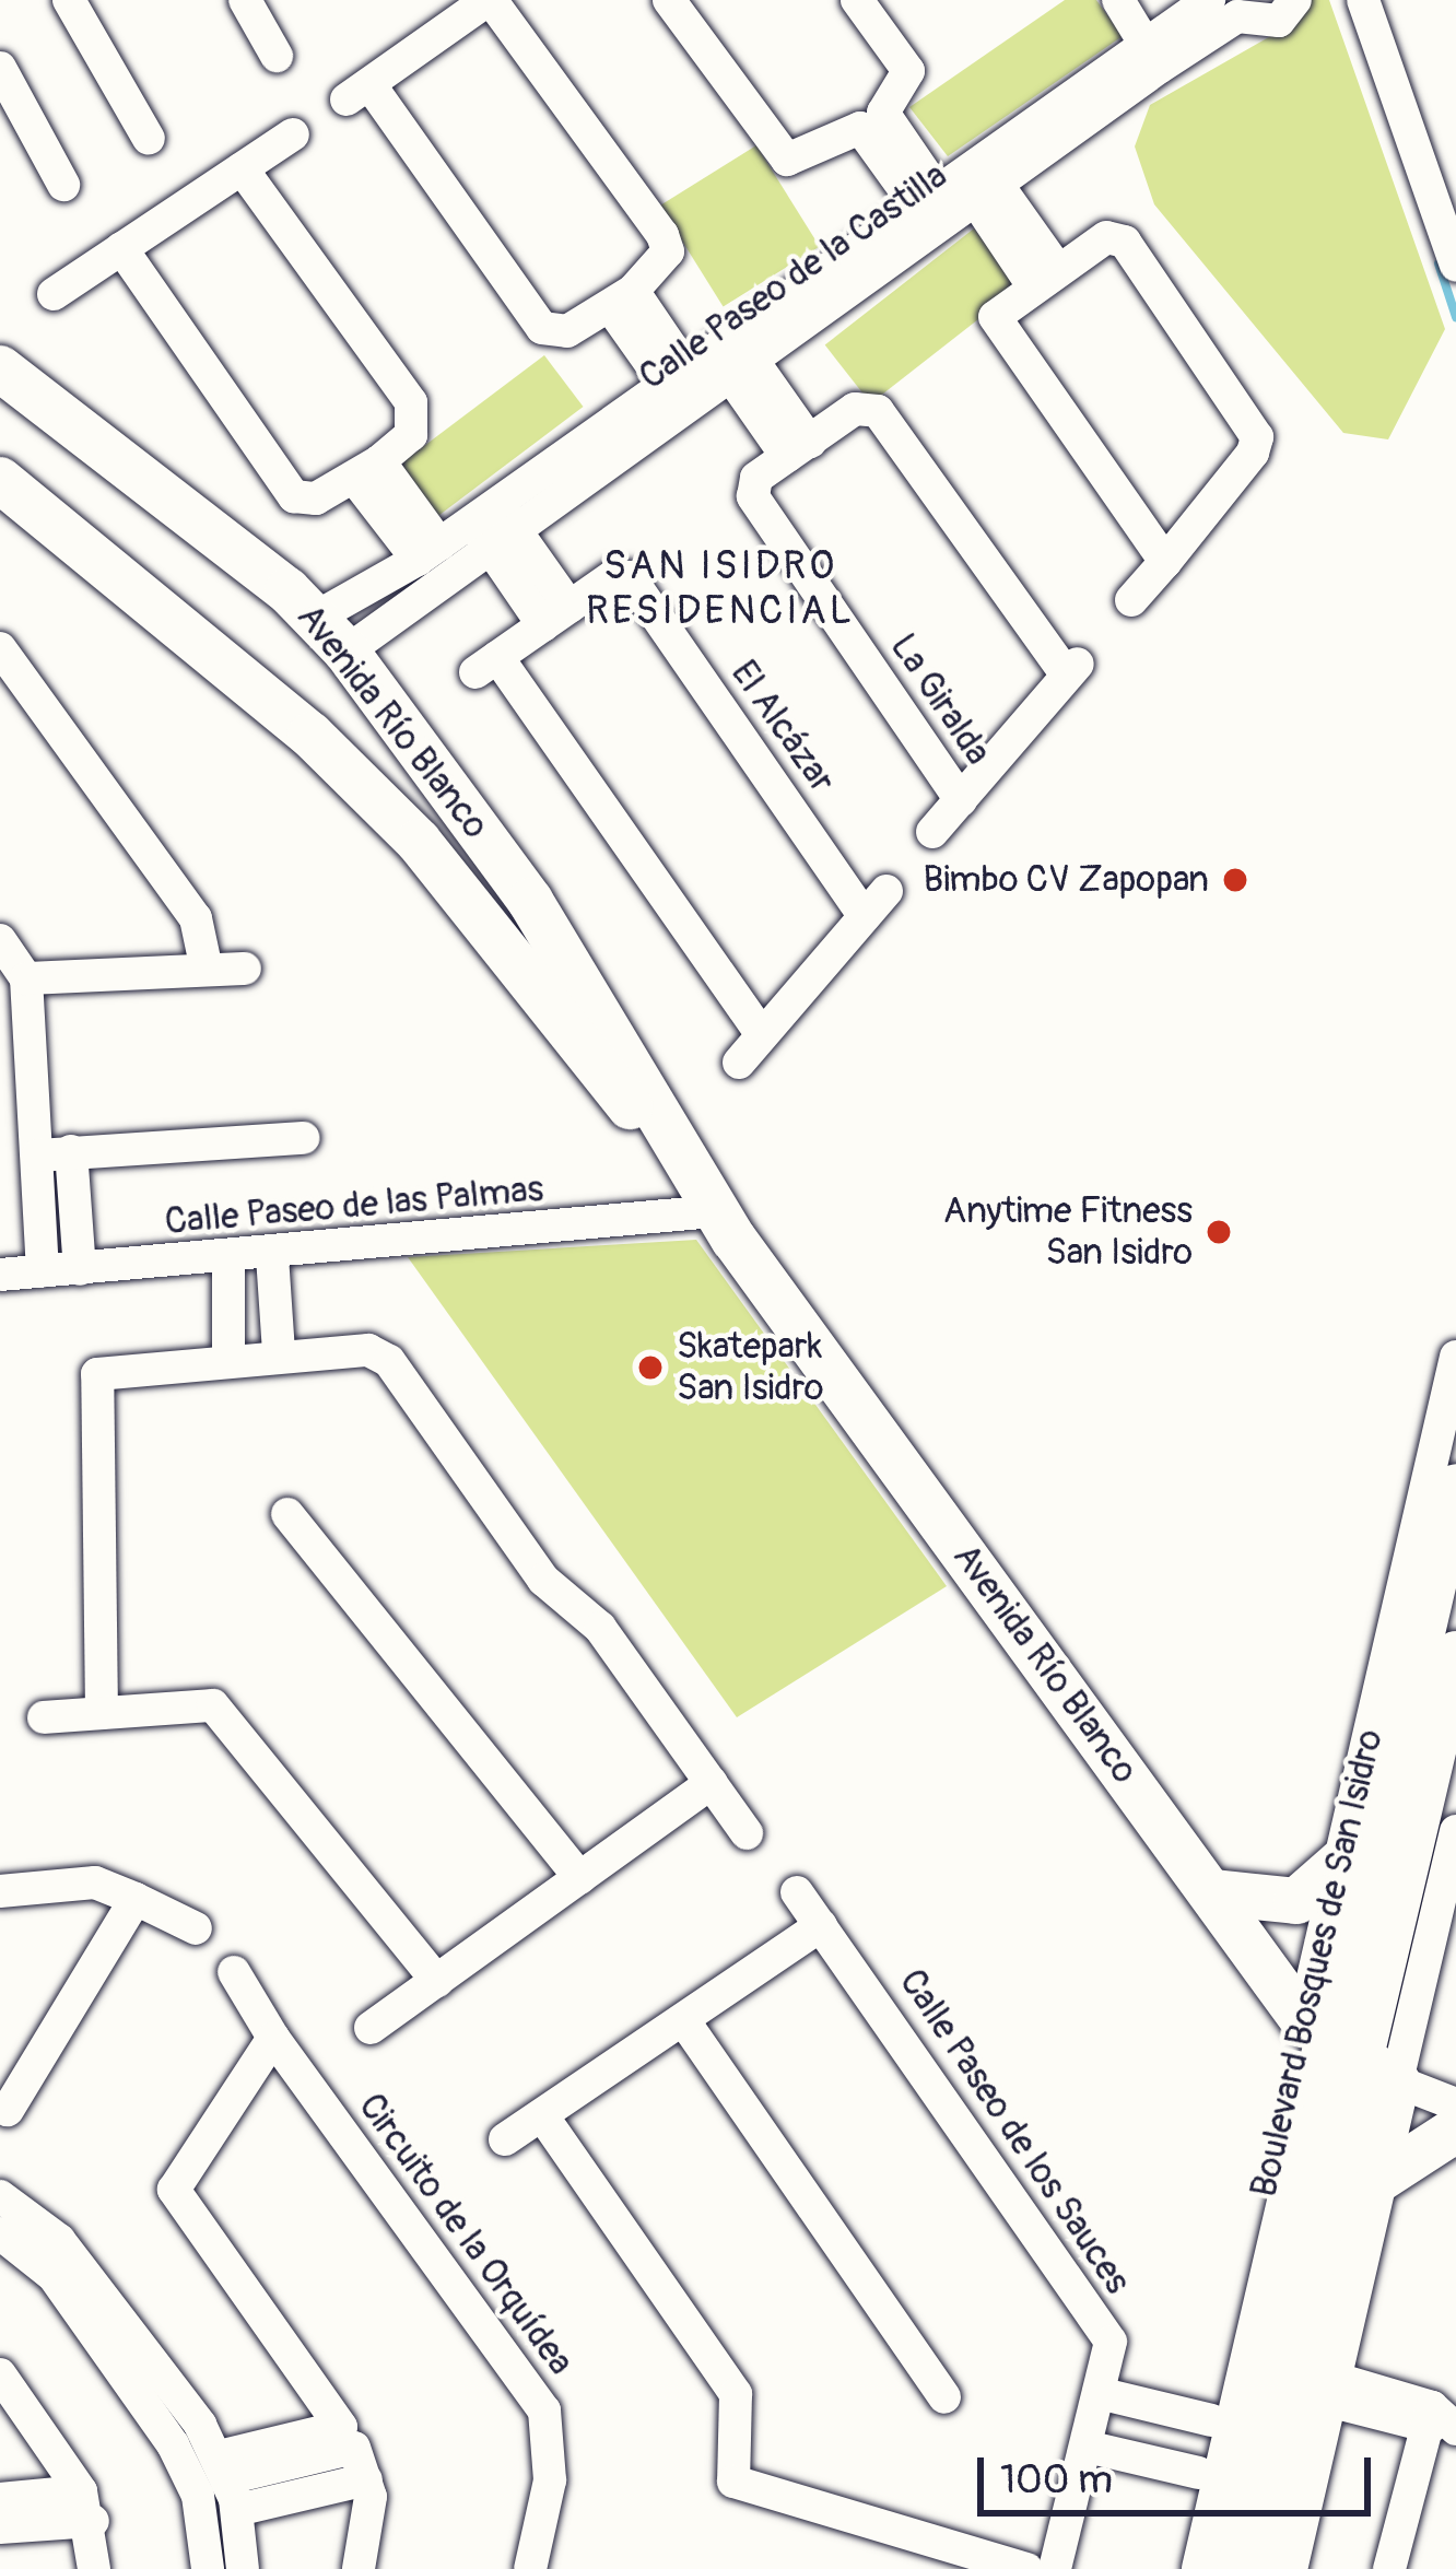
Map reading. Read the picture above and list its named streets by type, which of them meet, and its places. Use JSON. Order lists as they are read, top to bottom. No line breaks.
{"streets":{"street":["Calle Paseo de la Castilla","La Giralda","Avenida Río Blanco","El Alcázar","Calle Paseo de las Palmas","Boulevard Bosques de San Isidro","Calle Paseo de los Sauces","Circuito de la Orquídea"]},"crossings":[["Calle Paseo de la Castilla","Avenida Río Blanco"],["Avenida Río Blanco","Calle Paseo de las Palmas"],["Avenida Río Blanco","Boulevard Bosques de San Isidro"]],"districts":["SAN ISIDRO RESIDENCIAL"],"places":["Bimbo CV Zapopan","Anytime Fitness San Isidro","Skatepark San Isidro"],"scale_bar":"100 m"}
